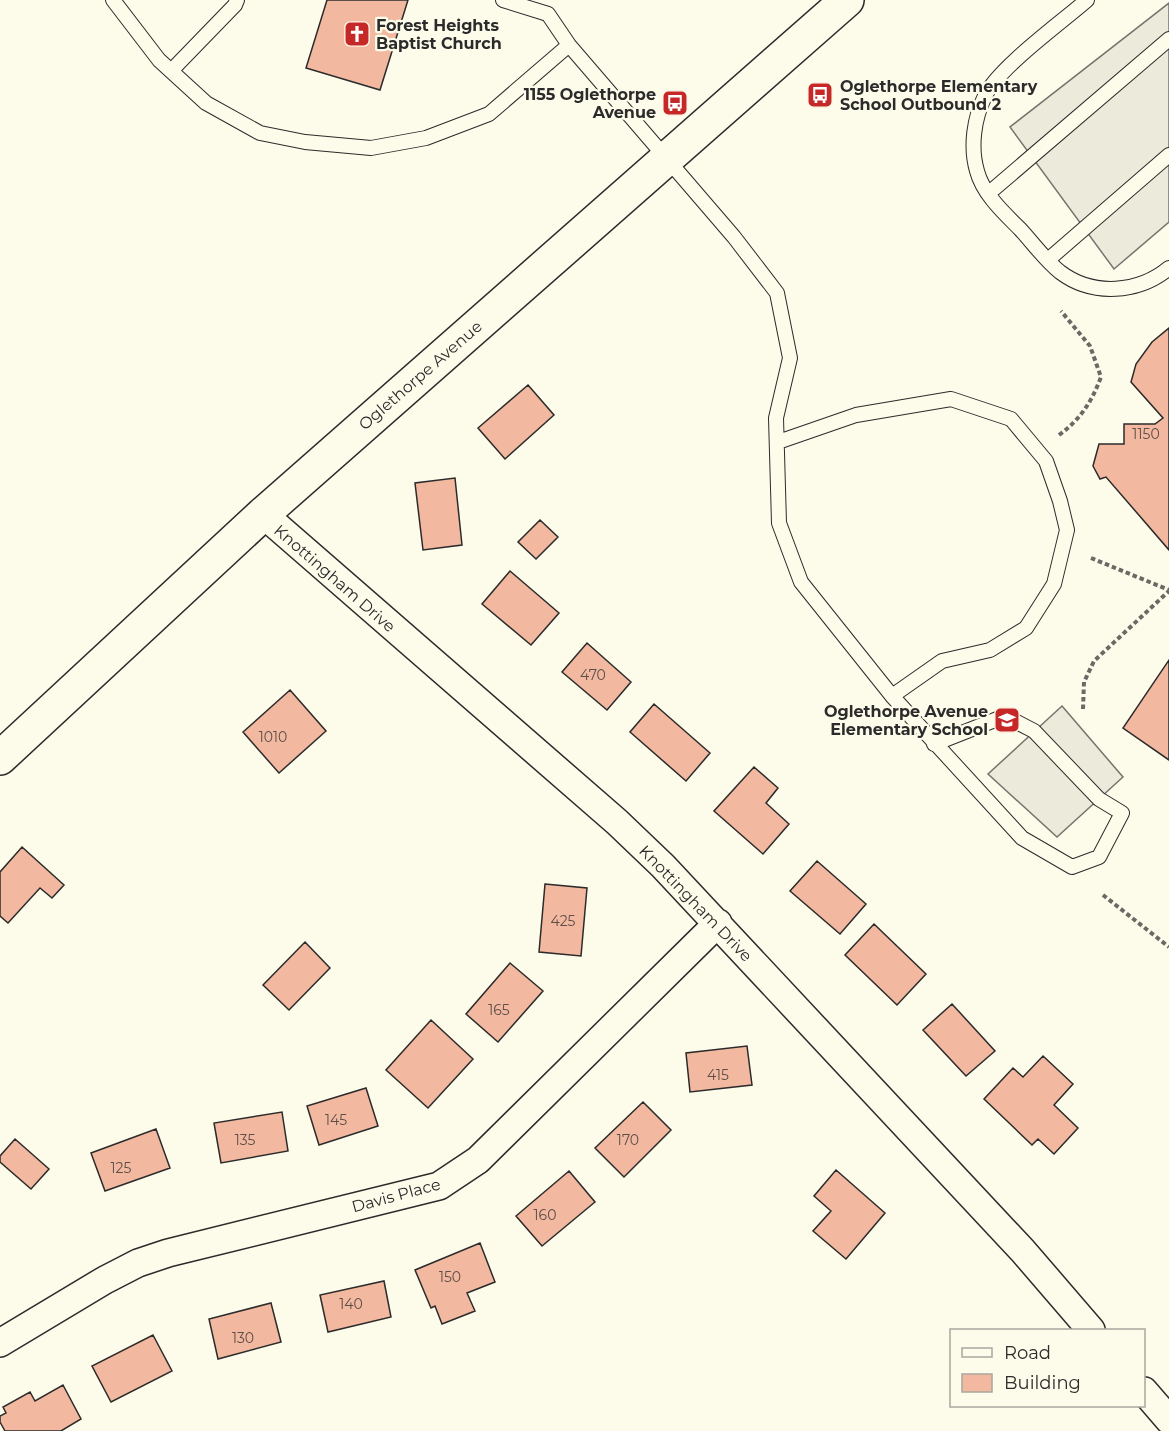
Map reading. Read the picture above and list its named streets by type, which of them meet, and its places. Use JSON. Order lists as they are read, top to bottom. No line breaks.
{"streets":{"main road":["Oglethorpe Avenue"],"street":["Knottingham Drive","Davis Place"]},"crossings":[["Oglethorpe Avenue","Knottingham Drive"],["Knottingham Drive","Davis Place"]],"places":{"church":["Forest Heights Baptist Church"],"bus stop":["Oglethorpe Elementary School Outbound 2","1155 Oglethorpe Avenue"],"school or university":["Oglethorpe Avenue Elementary School"]},"house_numbers":["1150","470","1010","425","165","415","145","135","170","125","160","150","140","130"],"legend":["Road","Building"]}
